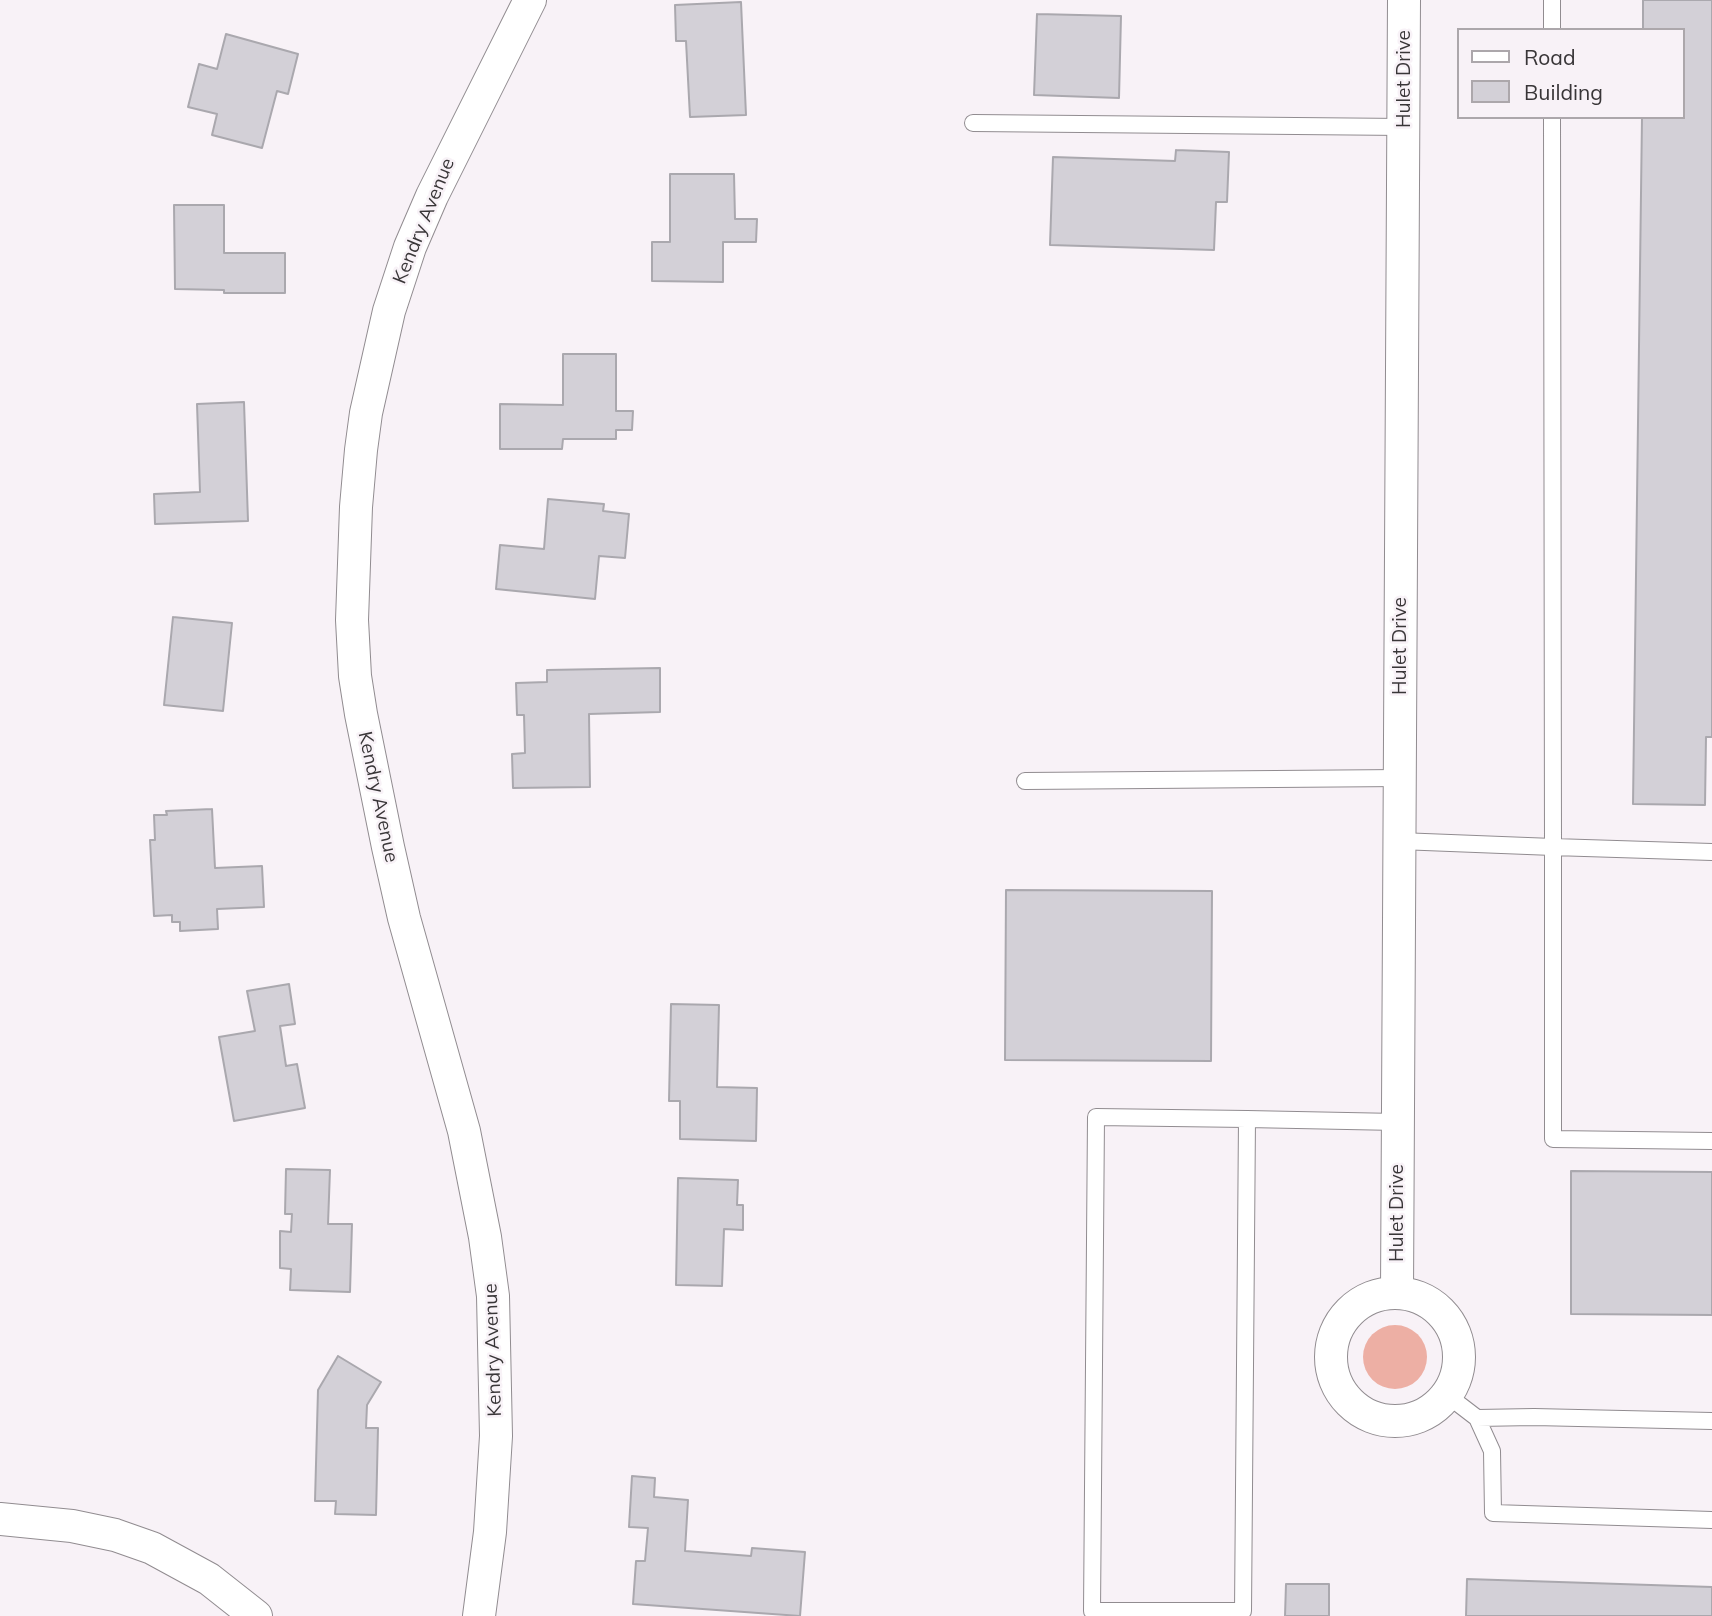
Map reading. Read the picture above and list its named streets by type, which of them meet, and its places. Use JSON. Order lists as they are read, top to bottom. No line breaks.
{"streets":{"street":["Hulet Drive","Kendry Avenue"]},"legend":["Road","Building"]}
